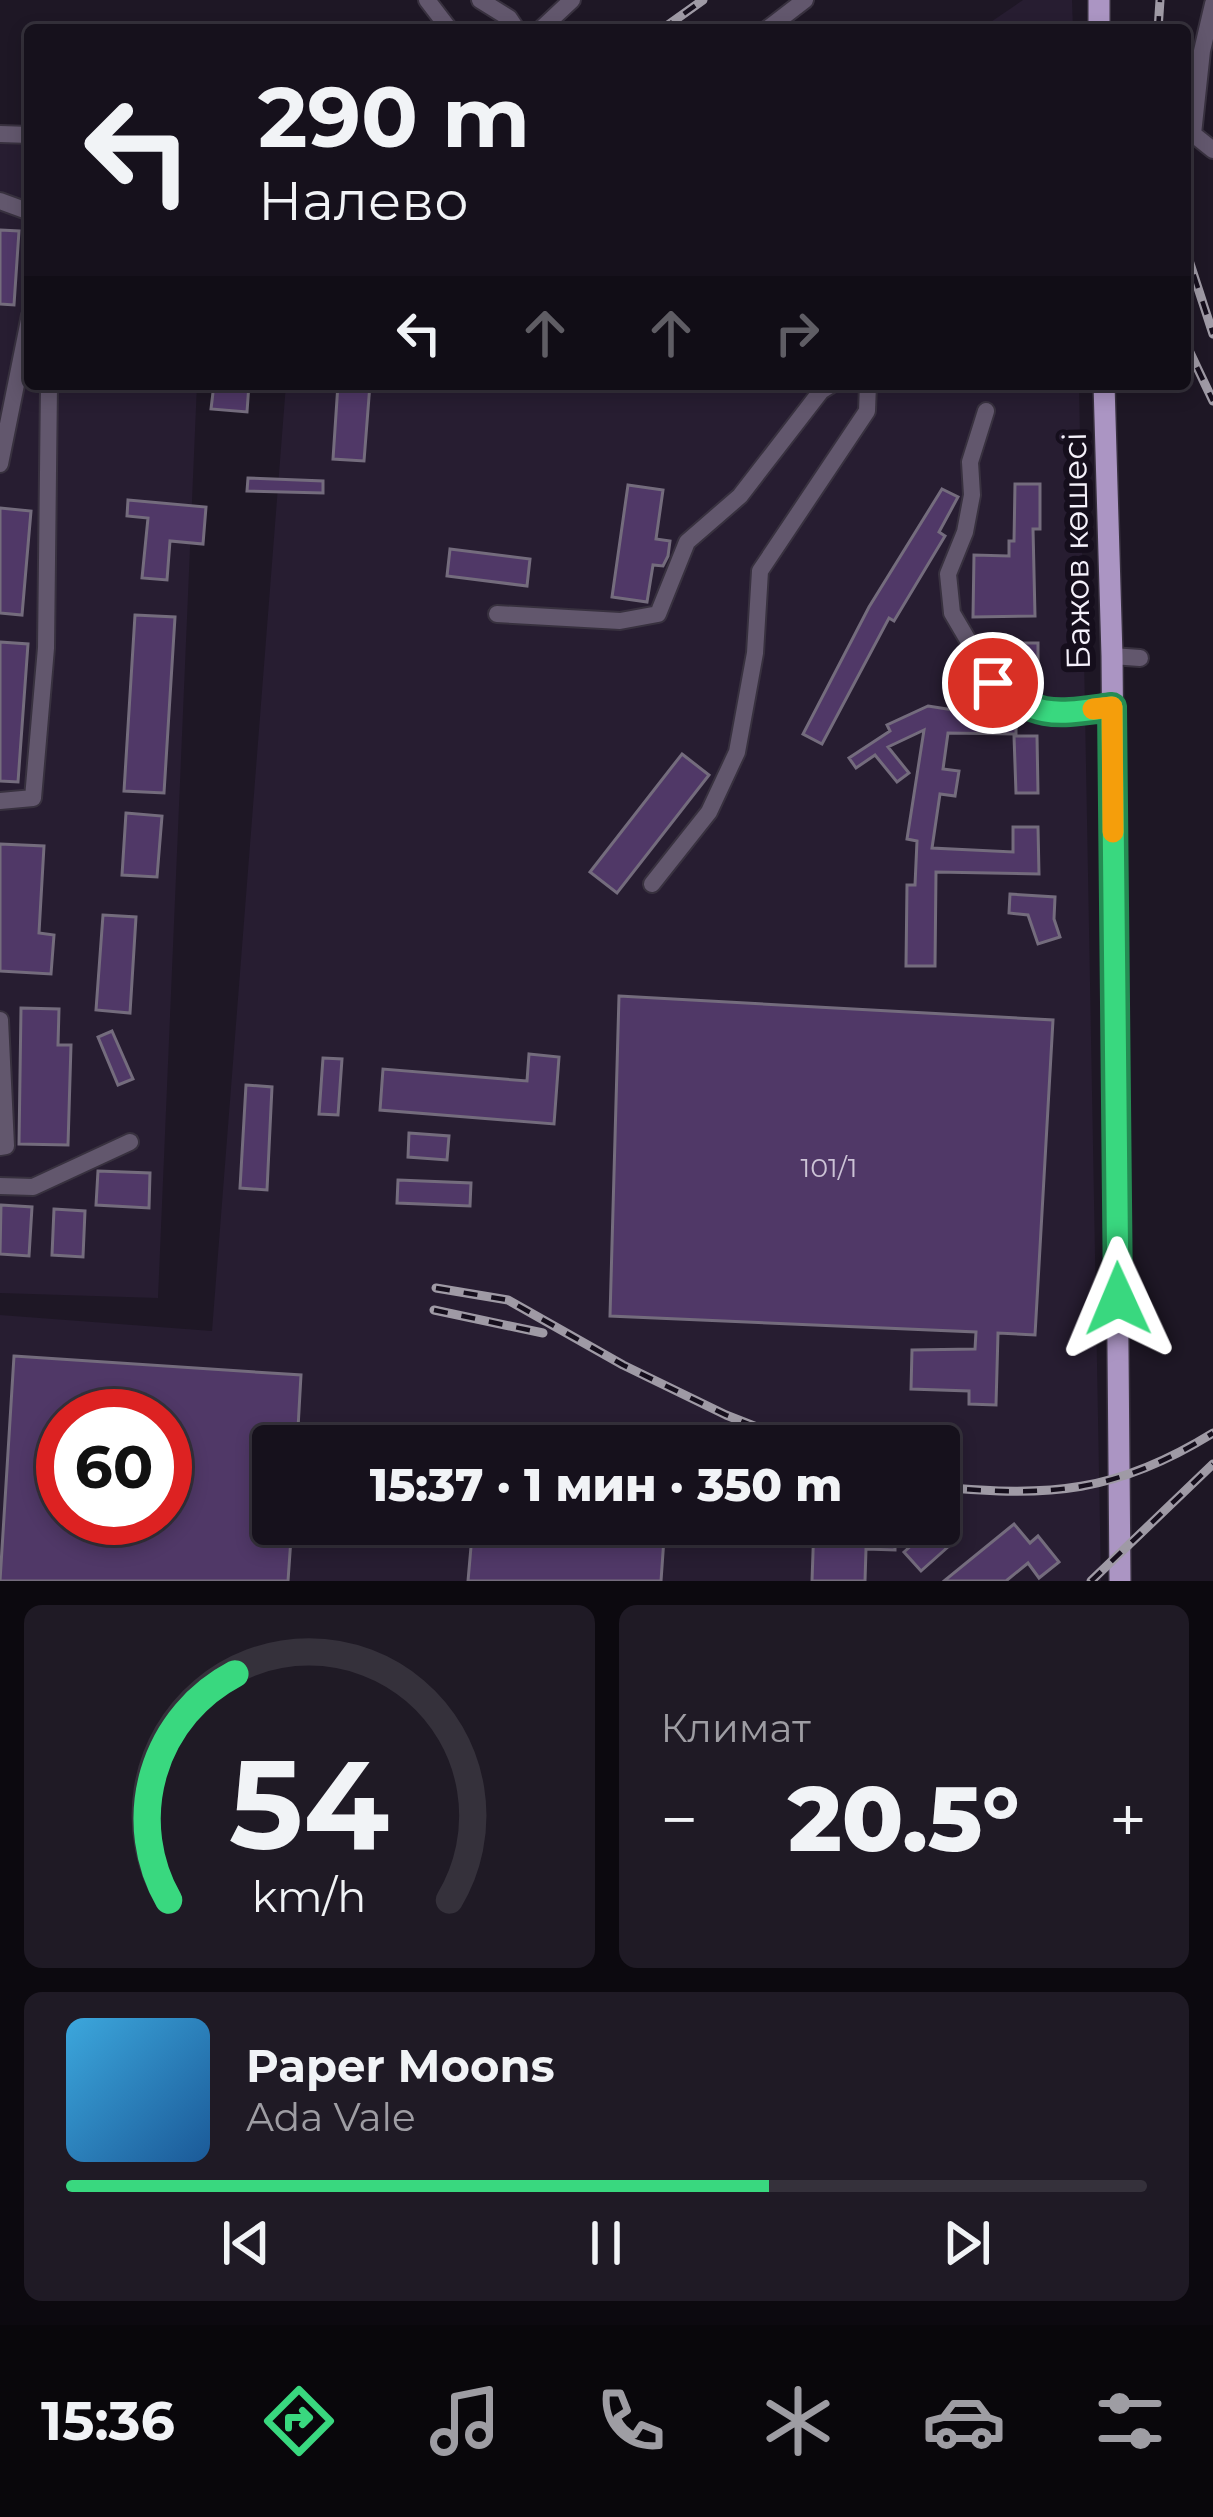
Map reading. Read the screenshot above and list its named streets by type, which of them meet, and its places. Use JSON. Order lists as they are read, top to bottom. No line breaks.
{"streets":{"main road":["Бажов көшесі"]},"house_numbers":["101/1"],"page":{"turn":["290 m","Налево"],"limit":"60","trip":"15:37 · 1 мин · 350 m","tile":"Климат","heat":["−","20.5°","+"],"song":["Paper Moons","Ada Vale"],"tabs":"15:36","gauge":["54","km/h"]}}
